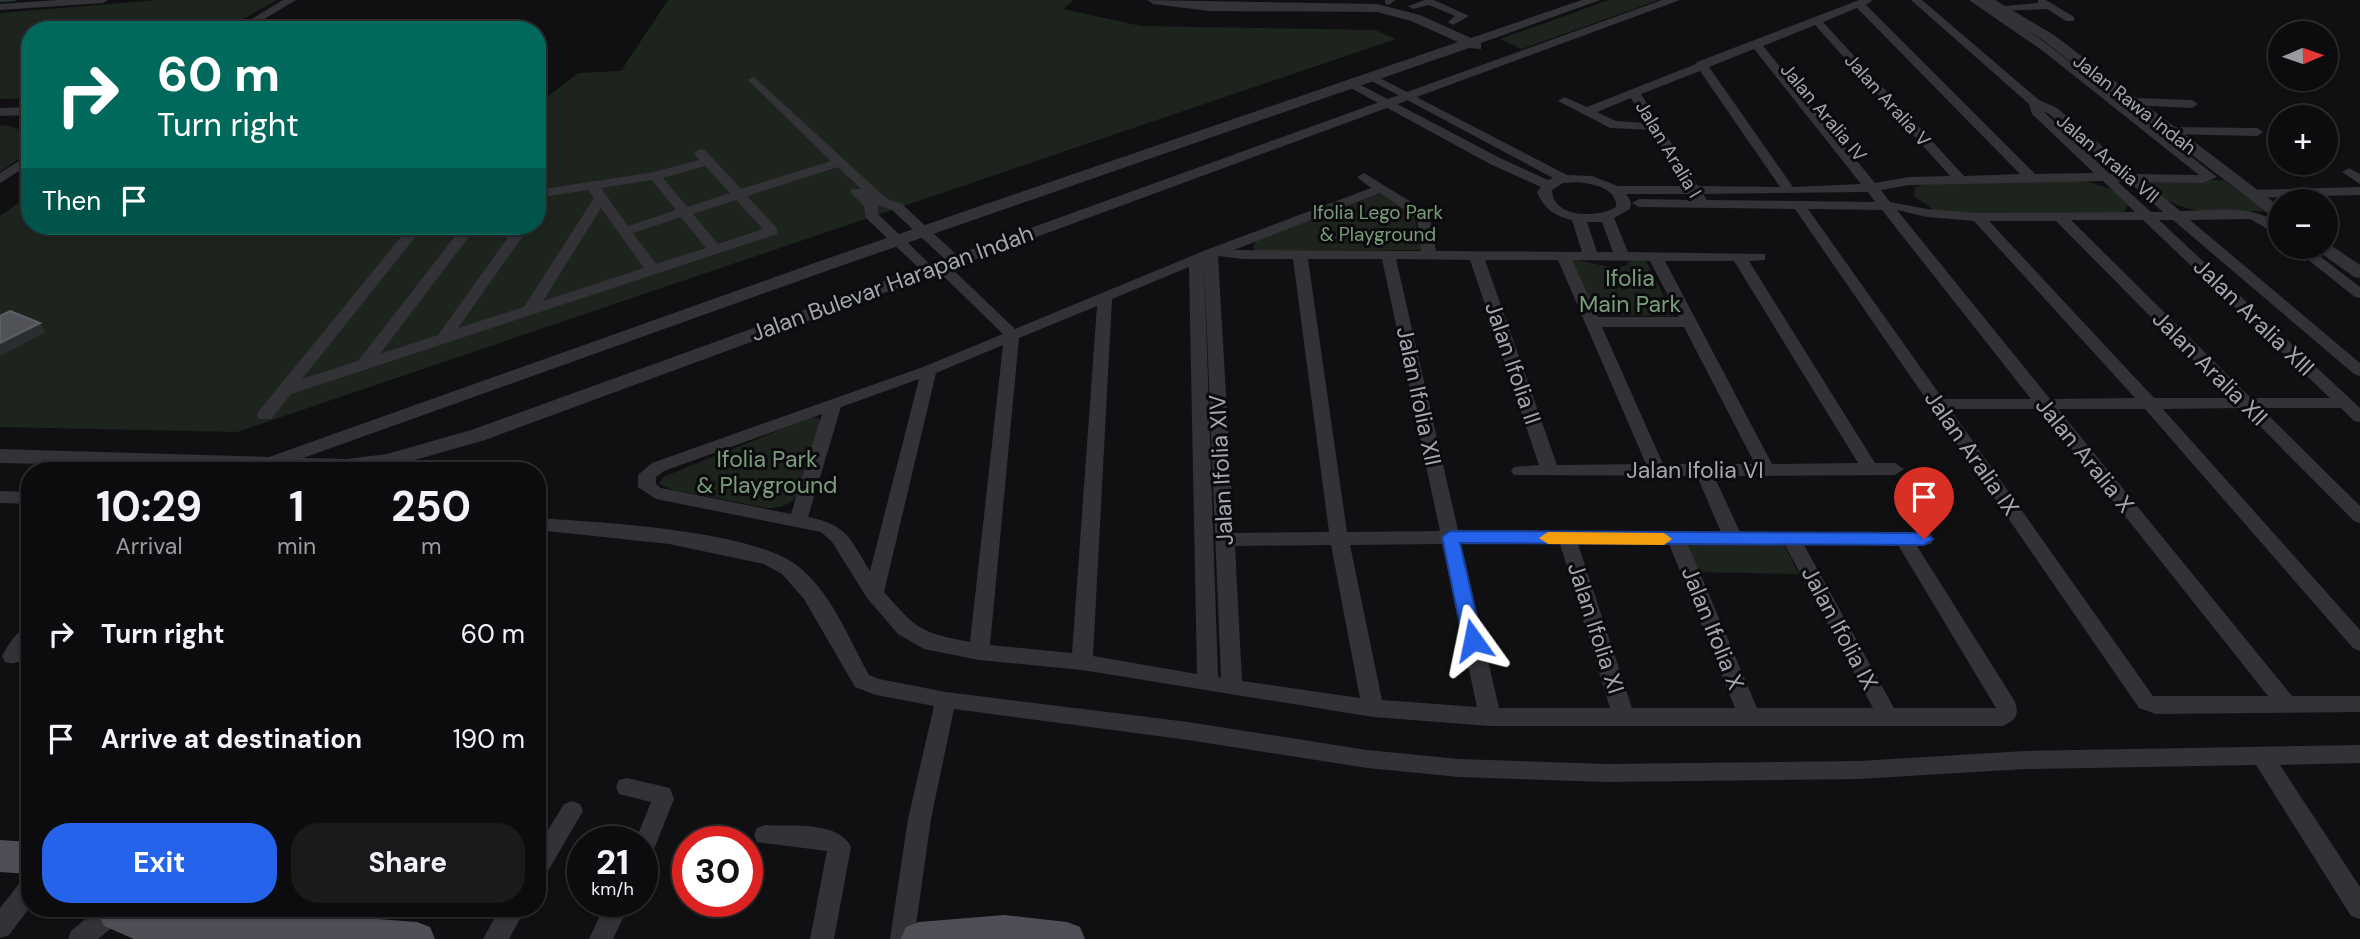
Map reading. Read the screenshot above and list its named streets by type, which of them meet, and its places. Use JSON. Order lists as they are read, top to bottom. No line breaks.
{"streets":{"street":["Jalan Aralia V","Jalan Rawa Indah","Jalan Aralia I","Jalan Aralia VII","Jalan Bulevar Harapan Indah","Jalan Aralia XIII","Jalan Ifolia II","Jalan Aralia XII","Jalan Ifolia XII","Jalan Aralia IX","Jalan Aralia X","Jalan Ifolia XIV","Jalan Ifolia VI","Jalan Ifolia XI","Jalan Ifolia X","Jalan Ifolia IX"]},"crossings":[["Jalan Aralia VII","Jalan Aralia XIII"],["Jalan Ifolia II","Jalan Ifolia VI"],["Jalan Aralia IX","Jalan Aralia X"]],"parks":["Ifolia Lego Park & Playground","Ifolia Main Park","Ifolia Park & Playground"],"north":"right","page":{"map_buttons":["+","−"],"turn":["60 m","Turn right"],"then":"Then","eta":["10:29","Arrival","1","min","250","m"],"list":[{"name":"Turn right","value":"60 m"},{"name":"Arrive at destination","value":"190 m"}],"buttons":["Exit","Share"],"speed":"21 km/h","limit":"30"}}
